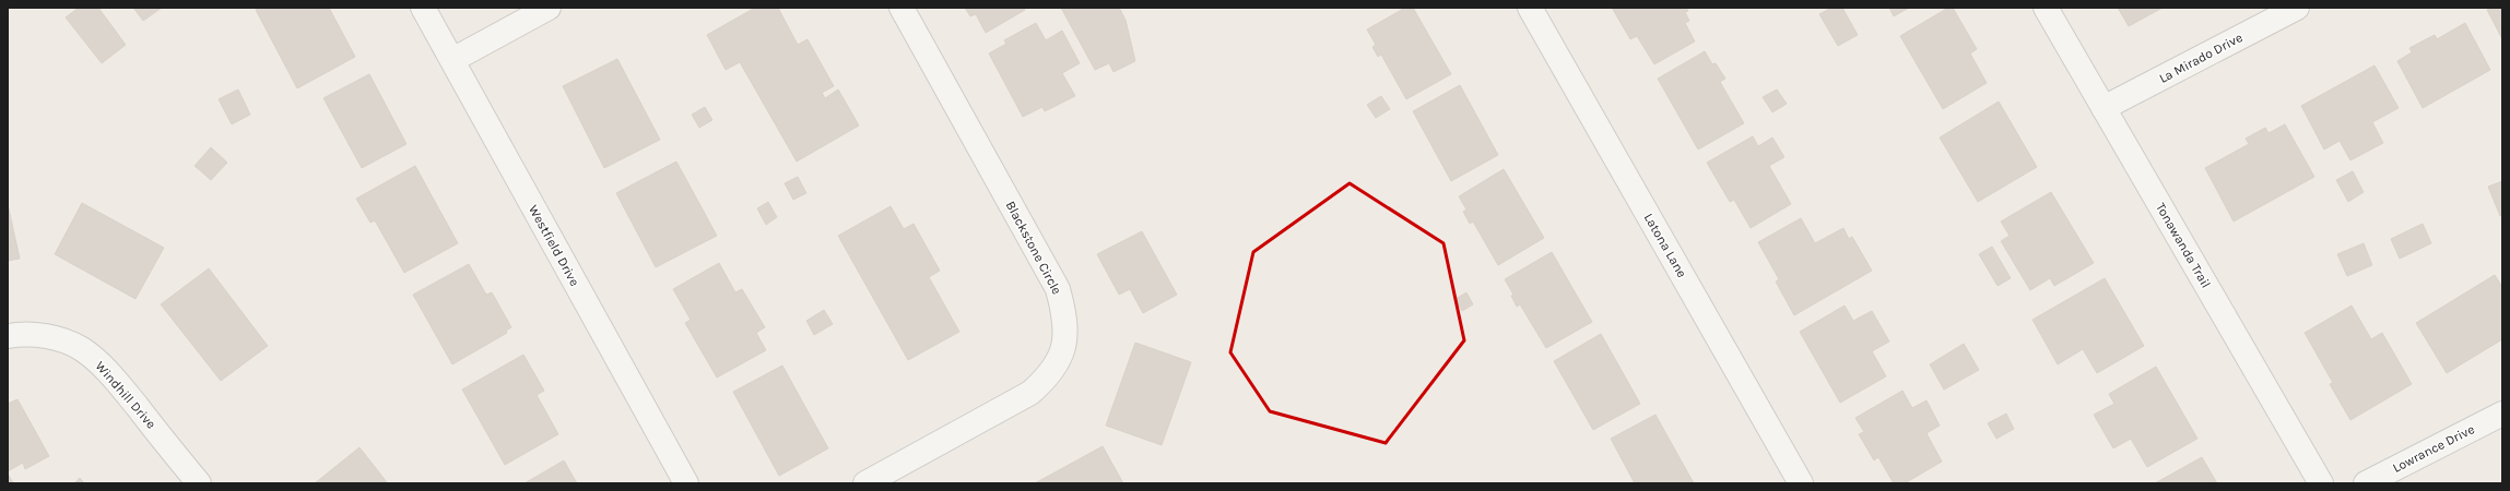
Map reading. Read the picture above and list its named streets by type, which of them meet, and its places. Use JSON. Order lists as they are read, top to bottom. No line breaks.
{"streets":{"street":["La Mirado Drive","Westfield Drive","Latona Lane","Tonawanda Trail","Blackstone Circle","Windhill Drive","Lowrance Drive"]},"crossings":[["La Mirado Drive","Tonawanda Trail"]]}
